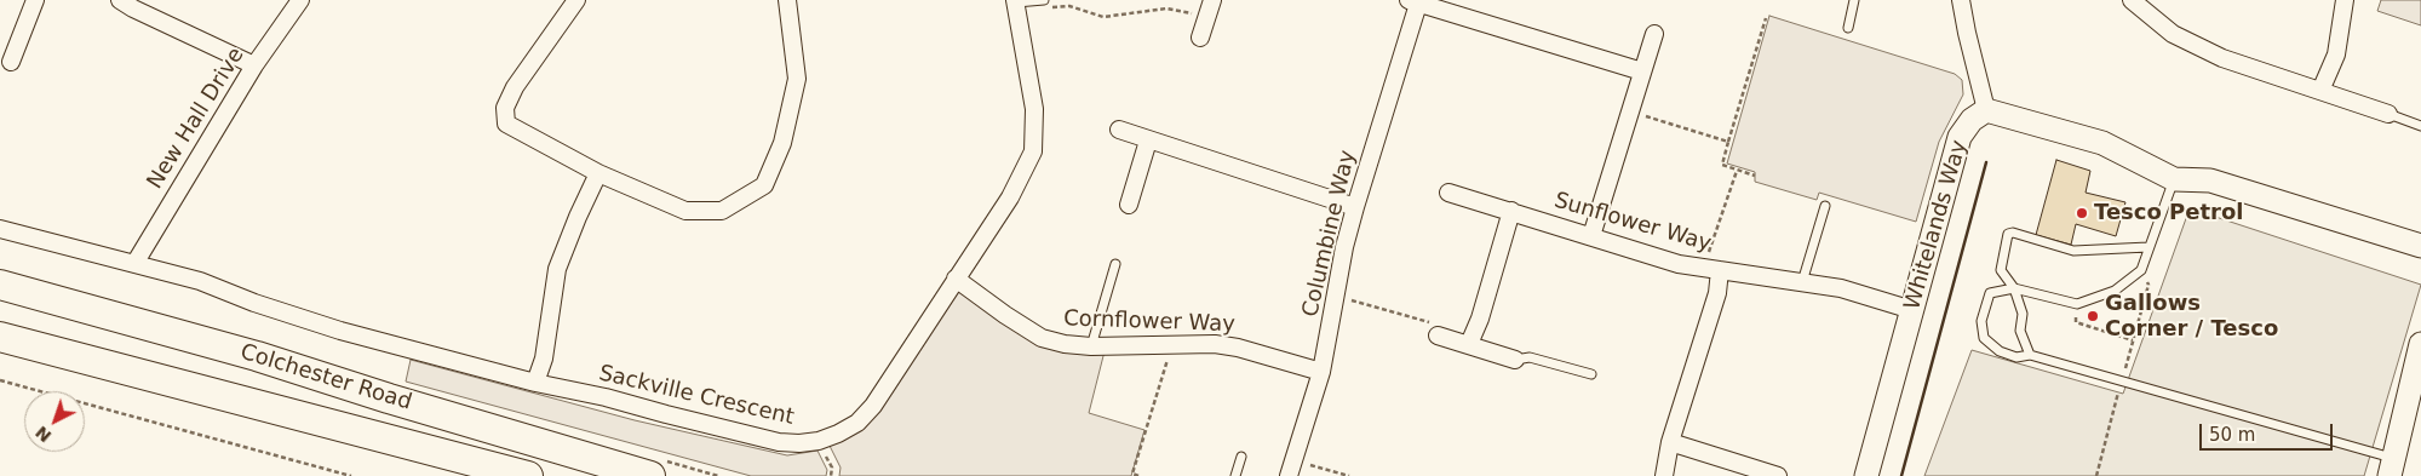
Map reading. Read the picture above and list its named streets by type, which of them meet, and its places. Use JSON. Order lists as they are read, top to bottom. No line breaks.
{"streets":{"highway":["Colchester Road"],"street":["New Hall Drive","Sunflower Way","Whitelands Way","Columbine Way","Cornflower Way","Sackville Crescent"]},"crossings":[["New Hall Drive","Sackville Crescent"],["Sunflower Way","Whitelands Way"],["Columbine Way","Cornflower Way"],["Cornflower Way","Sackville Crescent"]],"places":["Tesco Petrol","Gallows Corner / Tesco"],"scale_bar":"50 m","north":"bottom left"}
